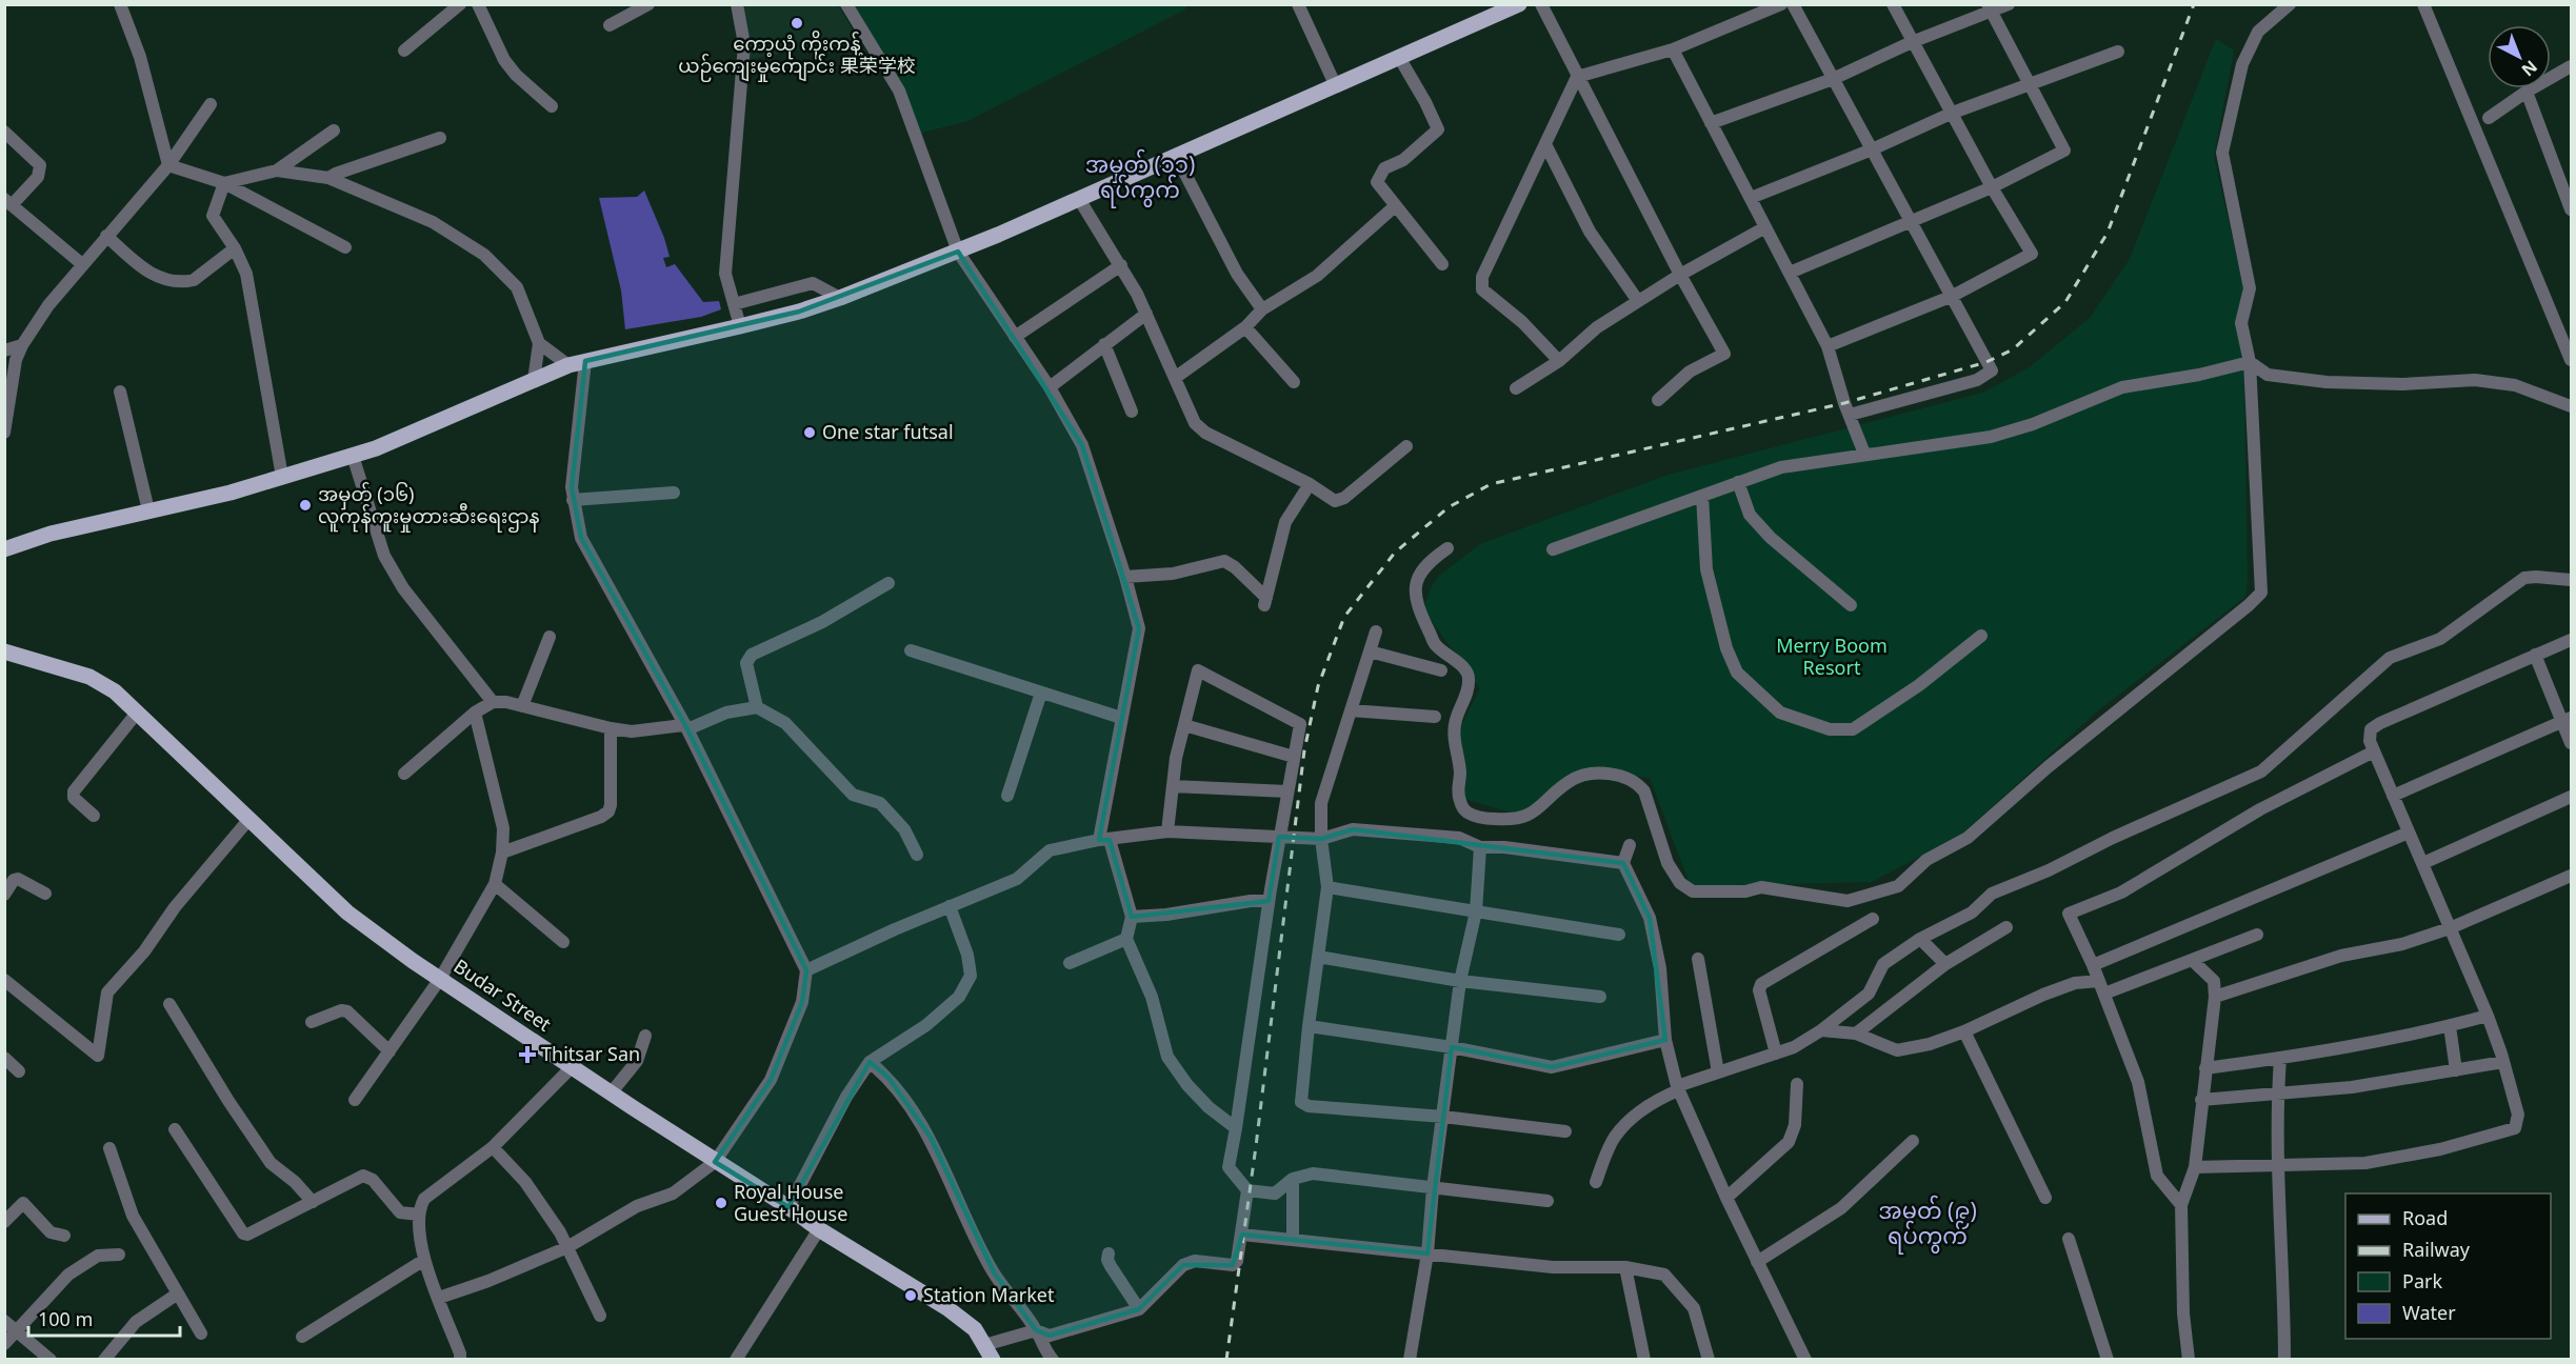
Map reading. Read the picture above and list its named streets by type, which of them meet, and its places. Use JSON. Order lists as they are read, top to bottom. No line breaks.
{"streets":{"main road":["Budar Street"]},"districts":["အမှတ် (၁၁) ရပ်ကွက်","အမှတ် (၉) ရပ်ကွက်"],"parks":["Merry Boom Resort"],"places":{"other":["ကော့ယုံ ကိုးကန့် ယဉ်ကျေးမှုကျောင်း 果荣学校","One star futsal","အမှတ် (၁၆) လူကုန်ကူးမှုတားဆီးရေးဌာန","Royal House Guest House","Station Market"],"health":["Thitsar San"]},"legend":["Road","Railway","Park","Water"],"scale_bar":"100 m","north":"bottom right"}
